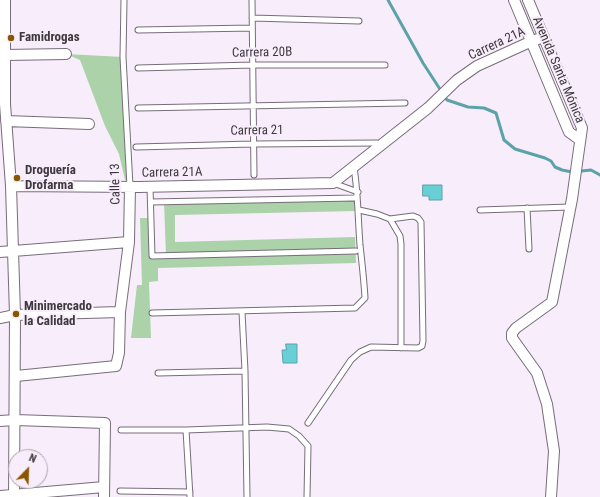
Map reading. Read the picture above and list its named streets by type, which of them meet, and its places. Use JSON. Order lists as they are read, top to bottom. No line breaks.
{"streets":{"street":["Carrera 21A","Avenida Santa Mónica","Calle 13"],"lane":["Carrera 20B","Carrera 21"]},"crossings":[["Carrera 21A","Avenida Santa Mónica"],["Carrera 21A","Calle 13"]],"places":["Famidrogas","Droguería Drofarma","Minimercado la Calidad"],"north":"top right"}
